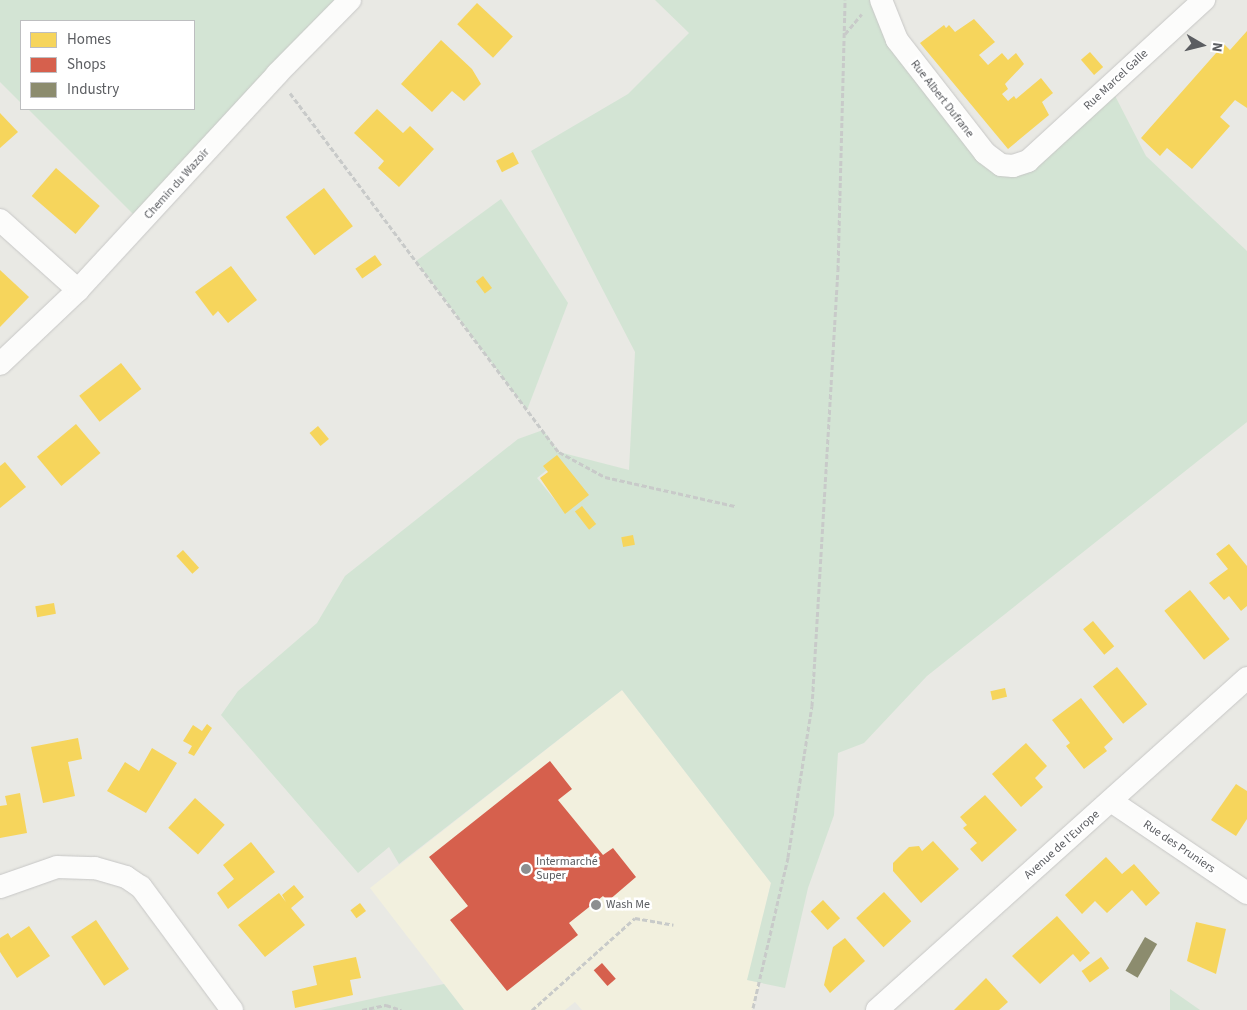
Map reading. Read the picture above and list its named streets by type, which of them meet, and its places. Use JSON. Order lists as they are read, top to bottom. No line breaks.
{"streets":{"street":["Rue Marcel Galle","Rue Albert Dufrane","Chemin du Wazoir","Avenue de l'Europe","Rue des Pruniers"]},"crossings":[["Rue Marcel Galle","Rue Albert Dufrane"],["Avenue de l'Europe","Rue des Pruniers"]],"places":["Intermarché Super","Wash Me"],"legend":["Homes","Shops","Industry"],"north":"right"}
